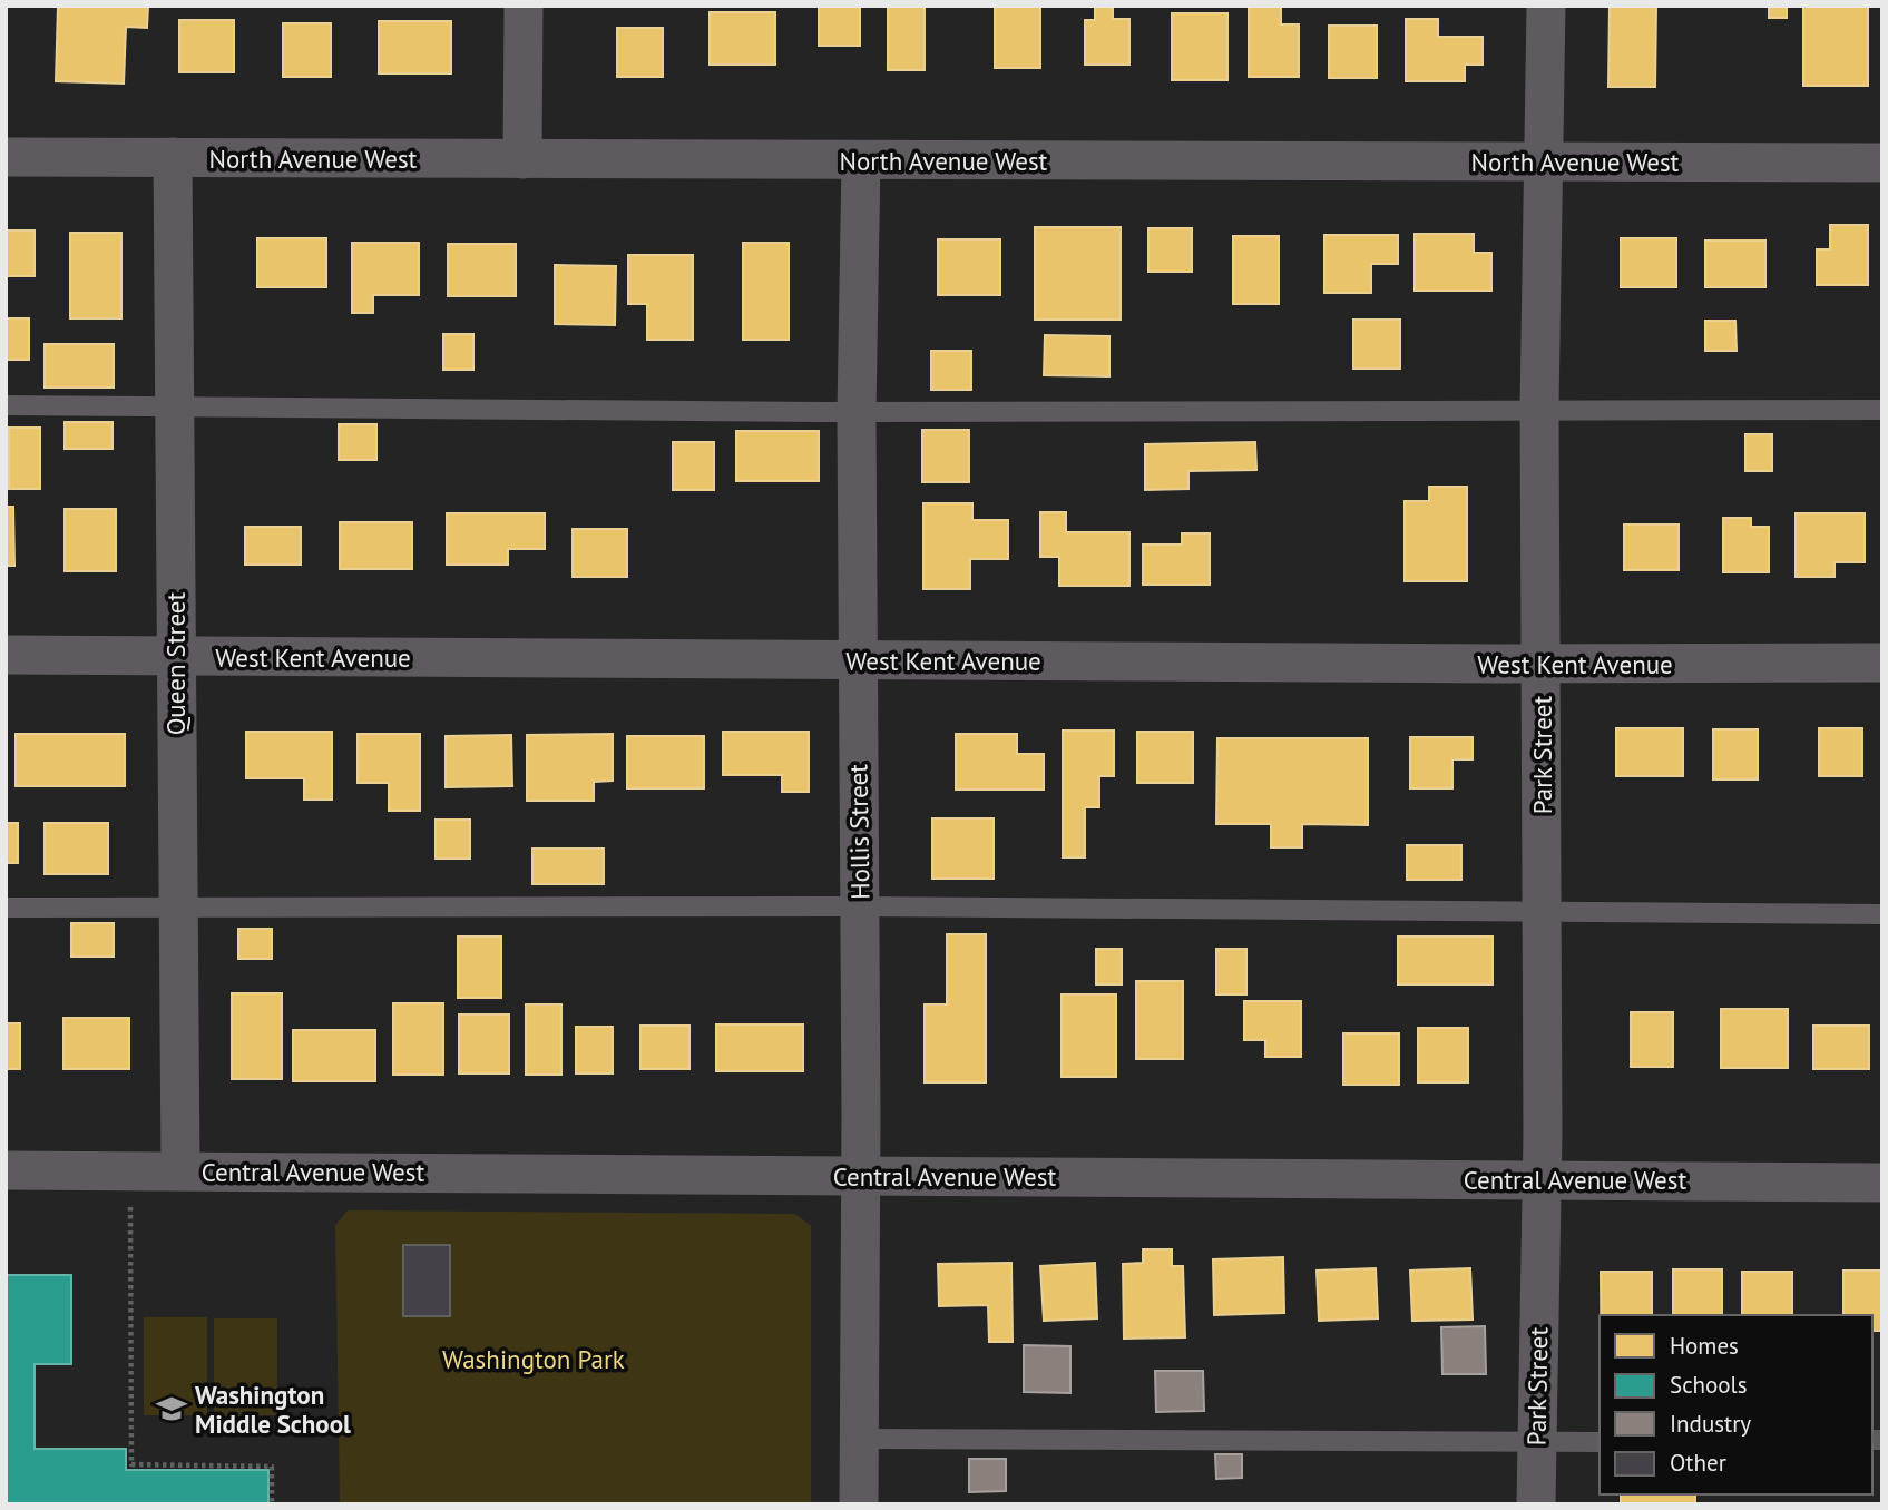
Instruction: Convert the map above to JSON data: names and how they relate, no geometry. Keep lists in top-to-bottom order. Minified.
{"streets":{"street":["North Avenue West","West Kent Avenue","Queen Street","Park Street","Hollis Street","Central Avenue West"]},"crossings":[["North Avenue West","Queen Street"],["North Avenue West","Park Street"],["North Avenue West","Hollis Street"],["West Kent Avenue","Queen Street"],["West Kent Avenue","Park Street"],["West Kent Avenue","Hollis Street"],["Queen Street","Central Avenue West"],["Park Street","Central Avenue West"],["Hollis Street","Central Avenue West"]],"parks":["Washington Park"],"places":{"school or university":["Washington Middle School"]},"legend":["Homes","Schools","Industry","Other"]}
